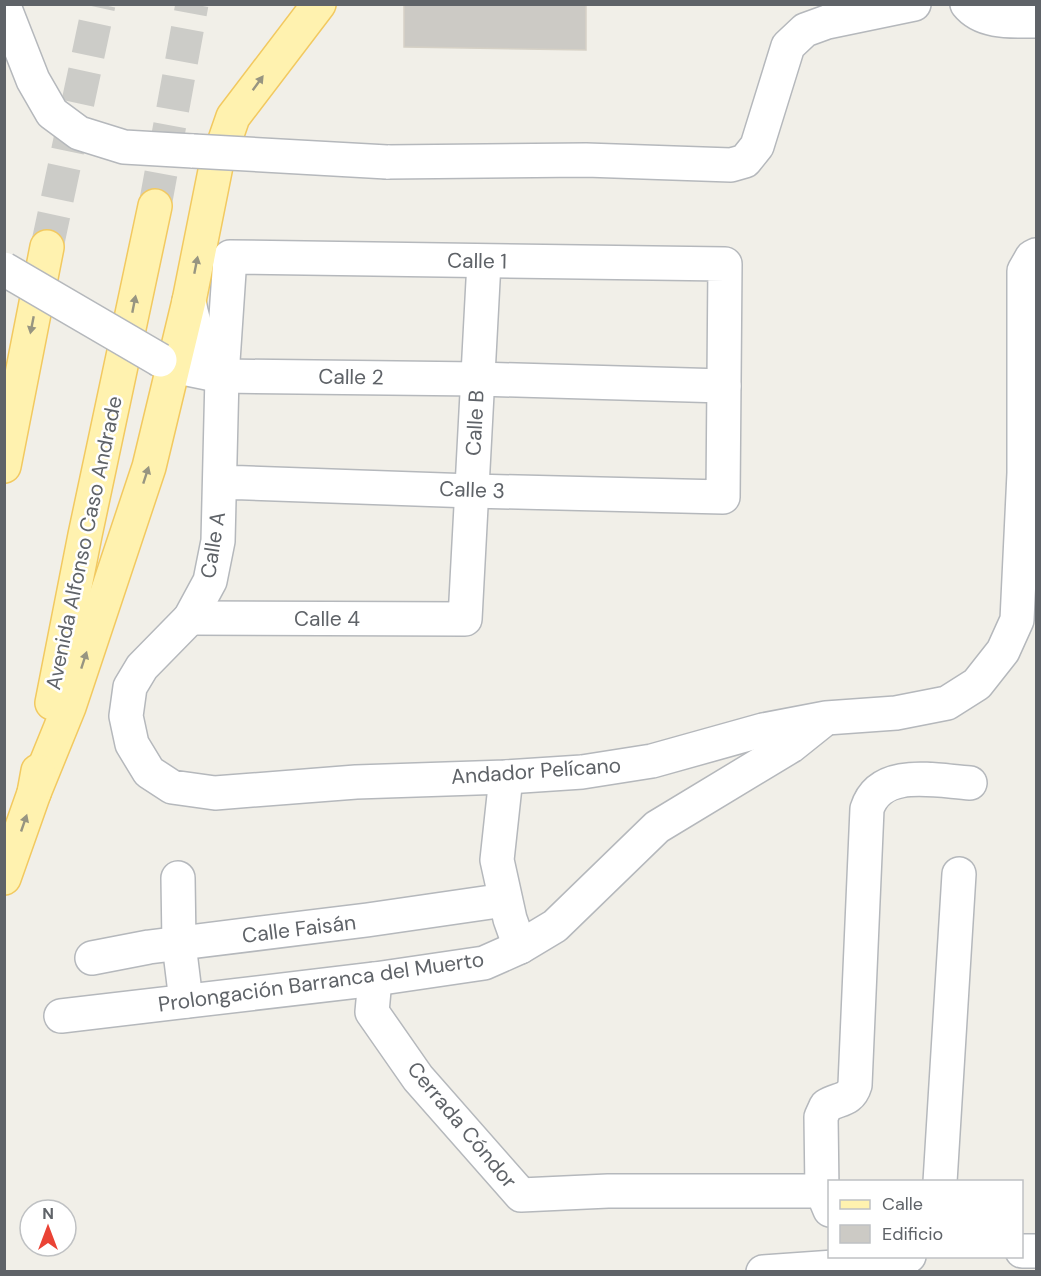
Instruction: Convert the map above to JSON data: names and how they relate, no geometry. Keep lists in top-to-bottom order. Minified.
{"streets":{"main road":["Avenida Alfonso Caso Andrade"],"street":["Calle 1","Calle 2","Calle B","Calle 3","Calle A","Calle 4","Andador Pelícano","Calle Faisán","Prolongación Barranca del Muerto","Cerrada Cóndor"]},"crossings":[["Calle 1","Calle 2"],["Calle 1","Calle B"],["Calle 1","Calle 3"],["Calle 1","Calle A"],["Calle 2","Calle B"],["Calle 2","Calle 3"],["Calle 2","Calle A"],["Calle B","Calle 3"],["Calle B","Calle 4"],["Calle 3","Calle A"],["Calle A","Calle 4"],["Calle A","Andador Pelícano"],["Andador Pelícano","Prolongación Barranca del Muerto"],["Prolongación Barranca del Muerto","Cerrada Cóndor"]],"legend":["Calle","Edificio"],"north":"top"}
